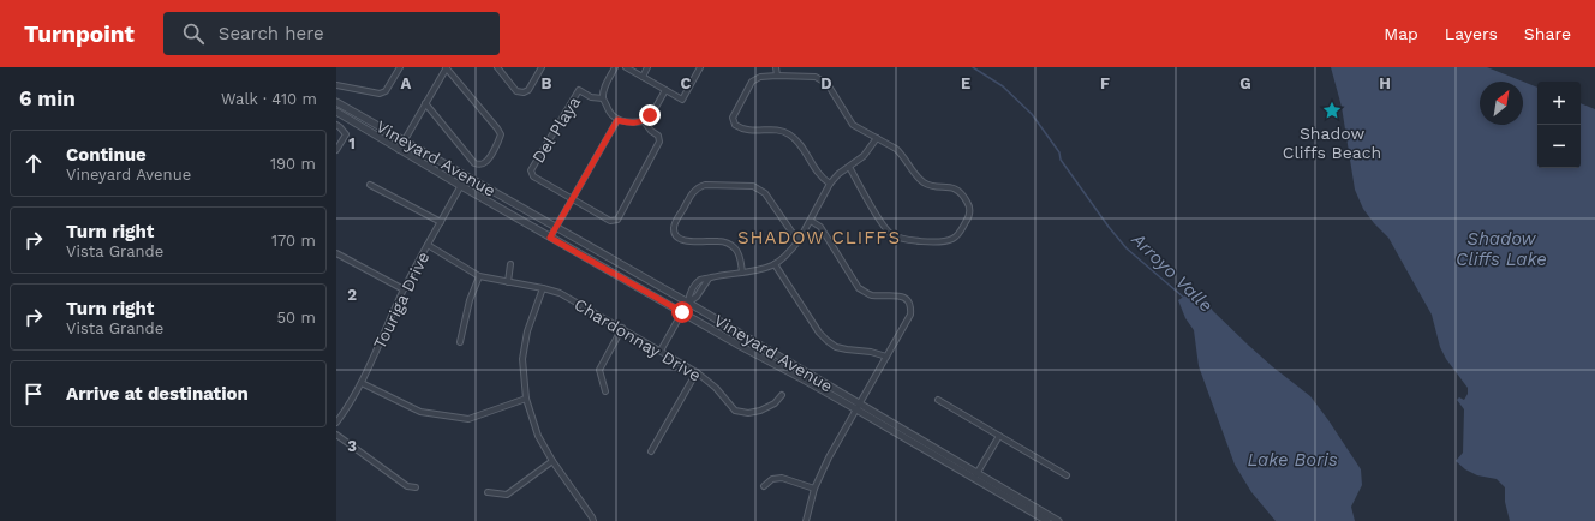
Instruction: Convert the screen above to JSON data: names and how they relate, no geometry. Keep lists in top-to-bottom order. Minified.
{"streets":{"street":["Del Playa","Vineyard Avenue","Touriga Drive","Chardonnay Drive"]},"crossings":[["Vineyard Avenue","Touriga Drive"],["Touriga Drive","Chardonnay Drive"]],"districts":["SHADOW CLIFFS"],"water":["Shadow Cliffs Lake","Arroyo Valle","Lake Boris"],"places":{"place":["Shadow Cliffs Beach"]},"north":"top right","page":{"header":"Turnpoint","search":"Search here","nav":["Map","Layers","Share"],"heading":["6 min","Walk · 410 m"],"map_buttons":["+","−"],"list":[["Continue","Vineyard Avenue","190 m"],["Turn right","Vista Grande","170 m"],["Turn right","Vista Grande","50 m"],"Arrive at destination"]},"grid":{"columns":["A","B","C","D","E","F","G","H"],"rows":["1","2","3"]}}
